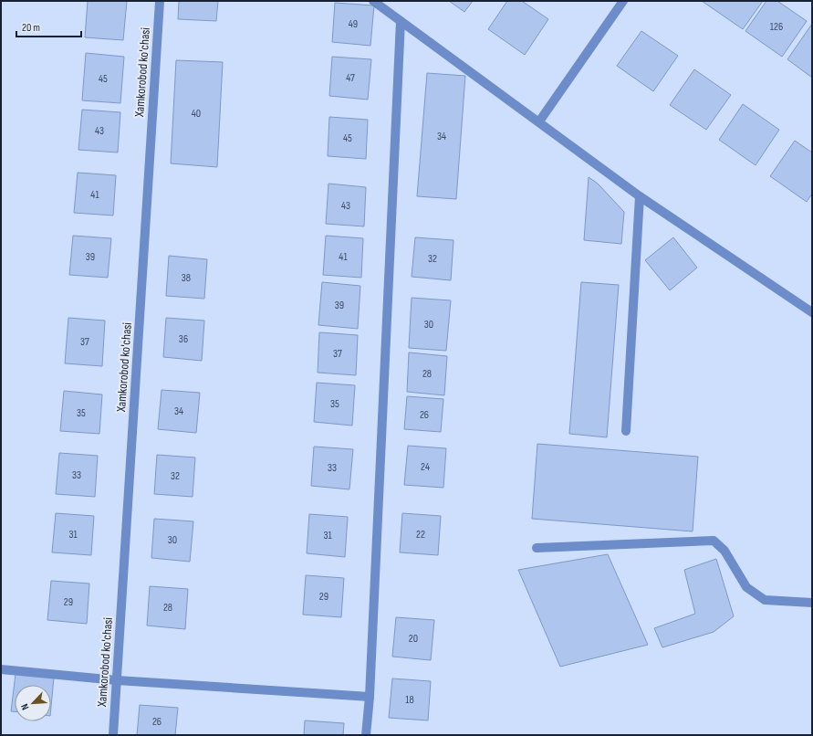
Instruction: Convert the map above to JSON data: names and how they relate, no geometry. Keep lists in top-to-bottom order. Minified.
{"streets":{"street":["Xamkorobod ko'chasi"]},"house_numbers":["49","126","47","45","40","43","34","45","41","43","39","41","32","38","39","30","36","37","37","28","35","34","35","26","24","33","33","32","31","22","31","30","29","29","28","20","18","26"],"scale_bar":"20 m","north":"bottom left"}
